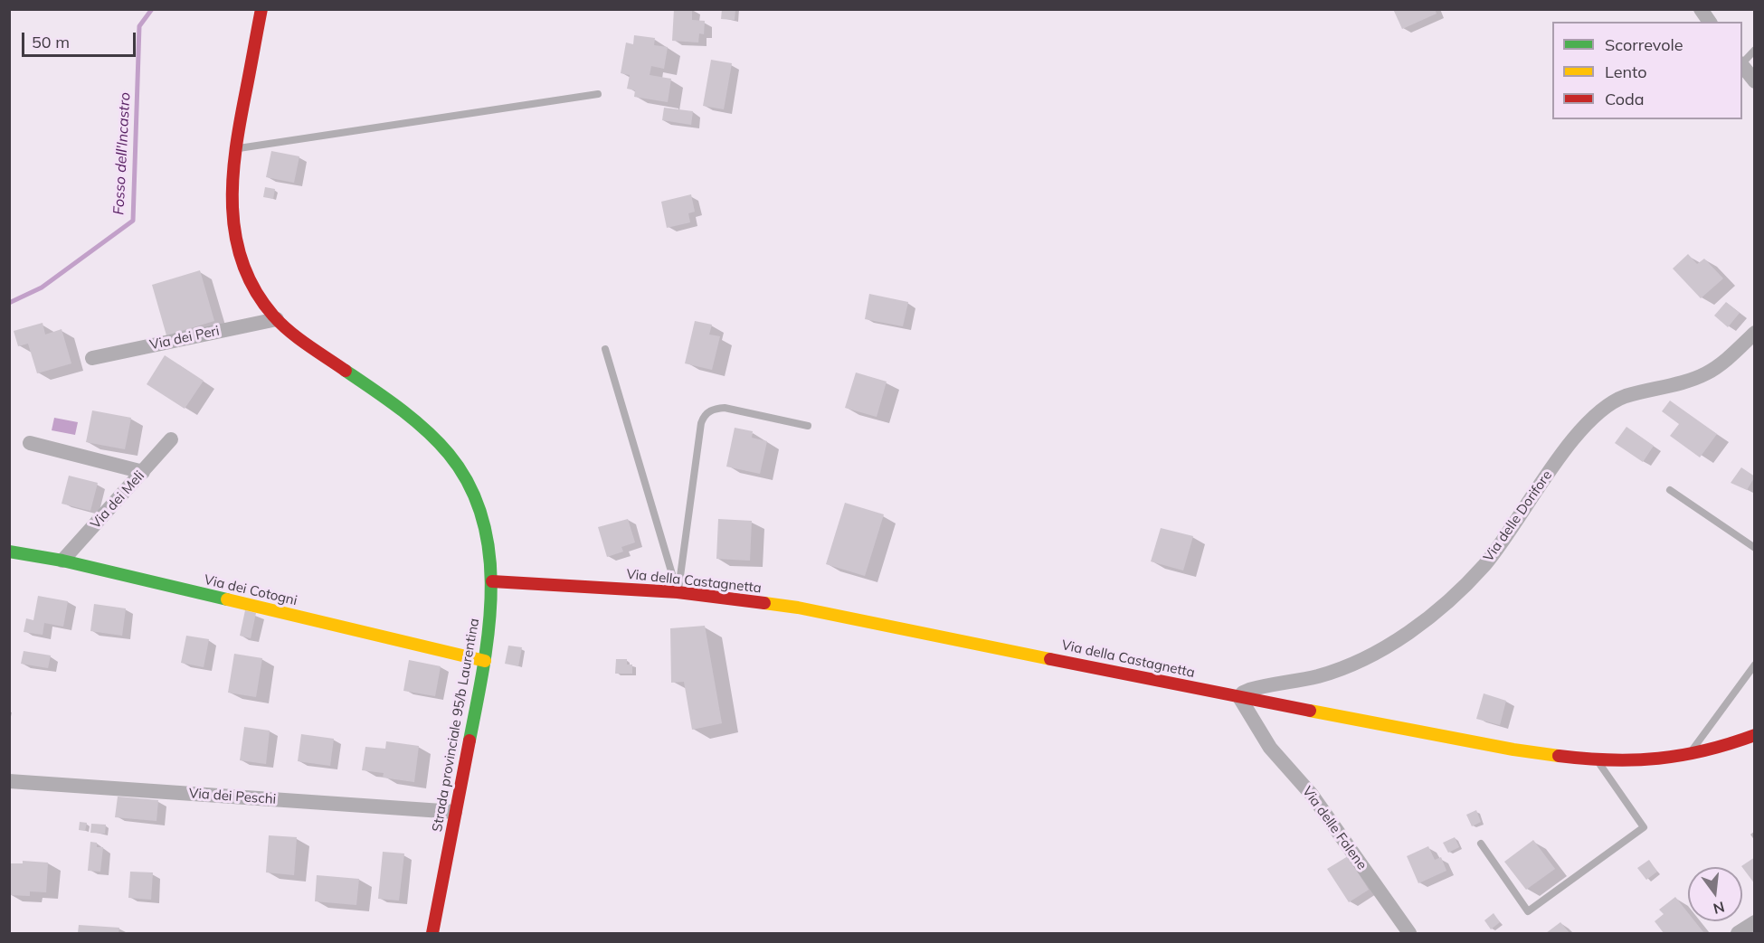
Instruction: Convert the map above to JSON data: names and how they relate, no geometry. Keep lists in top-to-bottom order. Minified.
{"streets":{"street":["Via dei Peri","Via dei Meli","Via delle Dorifore","Via della Castagnetta","Via dei Cotogni","Strada provinciale 95/b Laurentina","Via dei Peschi","Via delle Falene"]},"crossings":[["Via dei Peri","Strada provinciale 95/b Laurentina"],["Via dei Meli","Via dei Cotogni"],["Via delle Dorifore","Via della Castagnetta"],["Via delle Dorifore","Via delle Falene"],["Via della Castagnetta","Strada provinciale 95/b Laurentina"],["Via della Castagnetta","Via delle Falene"],["Via dei Cotogni","Strada provinciale 95/b Laurentina"],["Strada provinciale 95/b Laurentina","Via dei Peschi"]],"water":["Fosso dell'Incastro"],"legend":["Scorrevole","Lento","Coda"],"scale_bar":"50 m","north":"bottom"}
